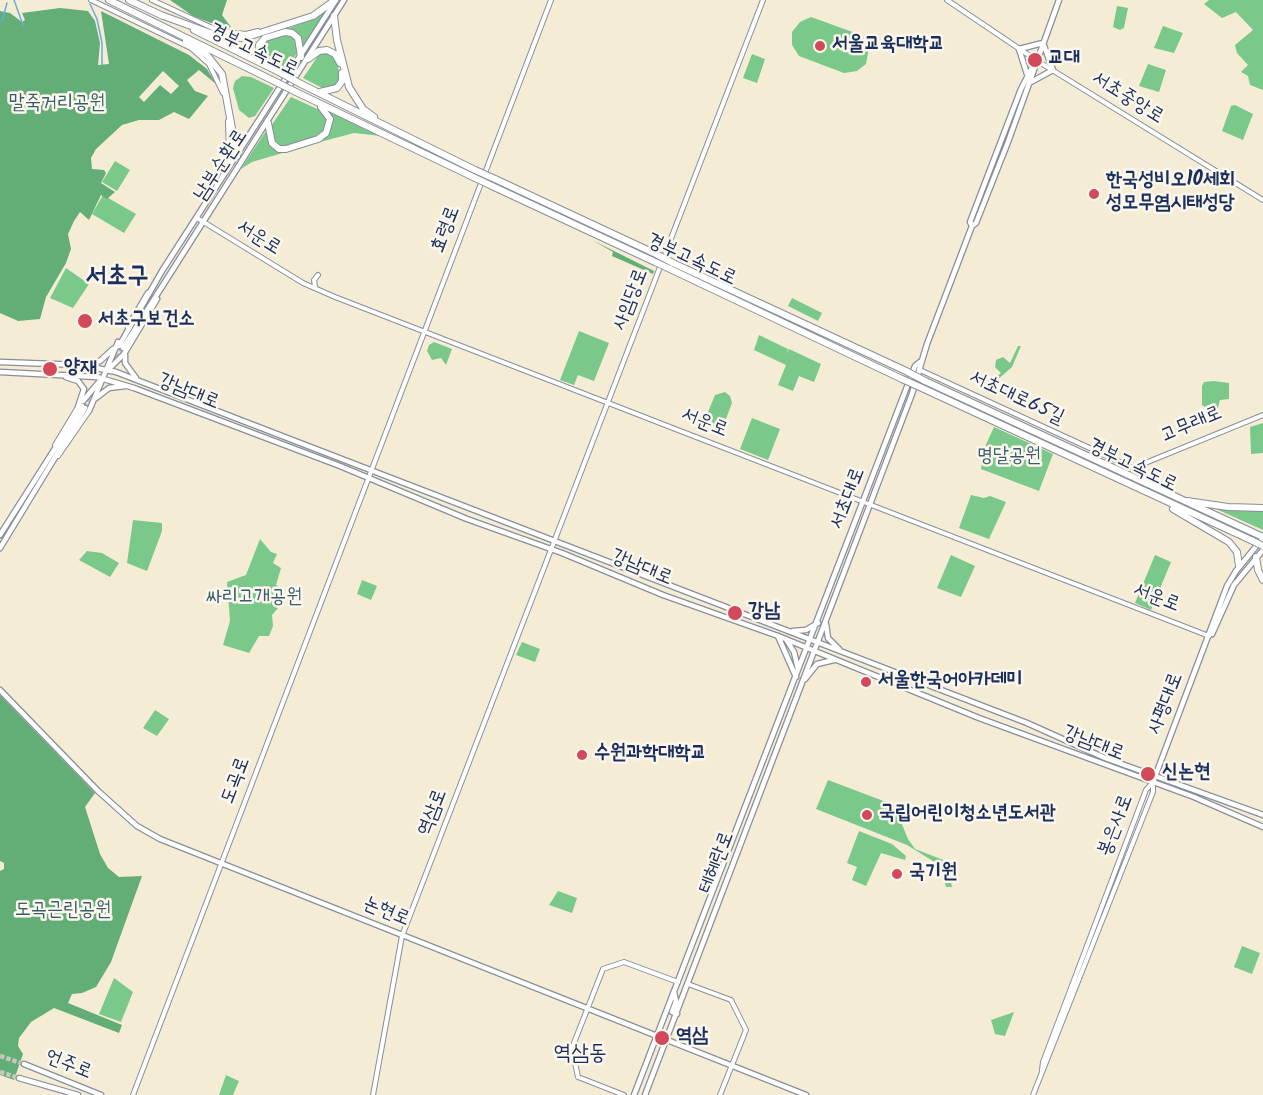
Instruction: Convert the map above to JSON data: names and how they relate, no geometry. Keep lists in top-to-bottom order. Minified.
{"streets":{"highway":["경부고속도로"],"main road":["서초중앙로","남부순환로","효령로","서운로","사임당로","강남대로","서초대로65길","고무래로","서초대로","사평대로","도곡로","역삼로","봉은사로","테헤란로","논현로","언주로"]},"crossings":[["경부고속도로","사평대로"],["서초중앙로","서초대로"],["남부순환로","서운로"],["효령로","서운로"],["효령로","강남대로"],["효령로","도곡로"],["서운로","사임당로"],["서운로","서초대로"],["서운로","사평대로"],["사임당로","강남대로"],["사임당로","역삼로"],["강남대로","서초대로"],["강남대로","사평대로"],["강남대로","도곡로"],["강남대로","역삼로"],["강남대로","봉은사로"],["강남대로","테헤란로"],["서초대로65길","고무래로"],["서초대로65길","서초대로"],["서초대로","테헤란로"],["사평대로","봉은사로"],["도곡로","논현로"],["역삼로","논현로"],["테헤란로","논현로"]],"districts":["서초구","역삼동"],"parks":["말죽거리공원","명달공원","싸리고개공원","도곡근린공원"],"places":["서울교육대학교","교대","한국성비오10세회 성모무염시태성당","서초구보건소","양재","강남","서울한국어아카데미","수원과학대학교","신논현","국립어린이청소년도서관","국기원","역삼"]}
